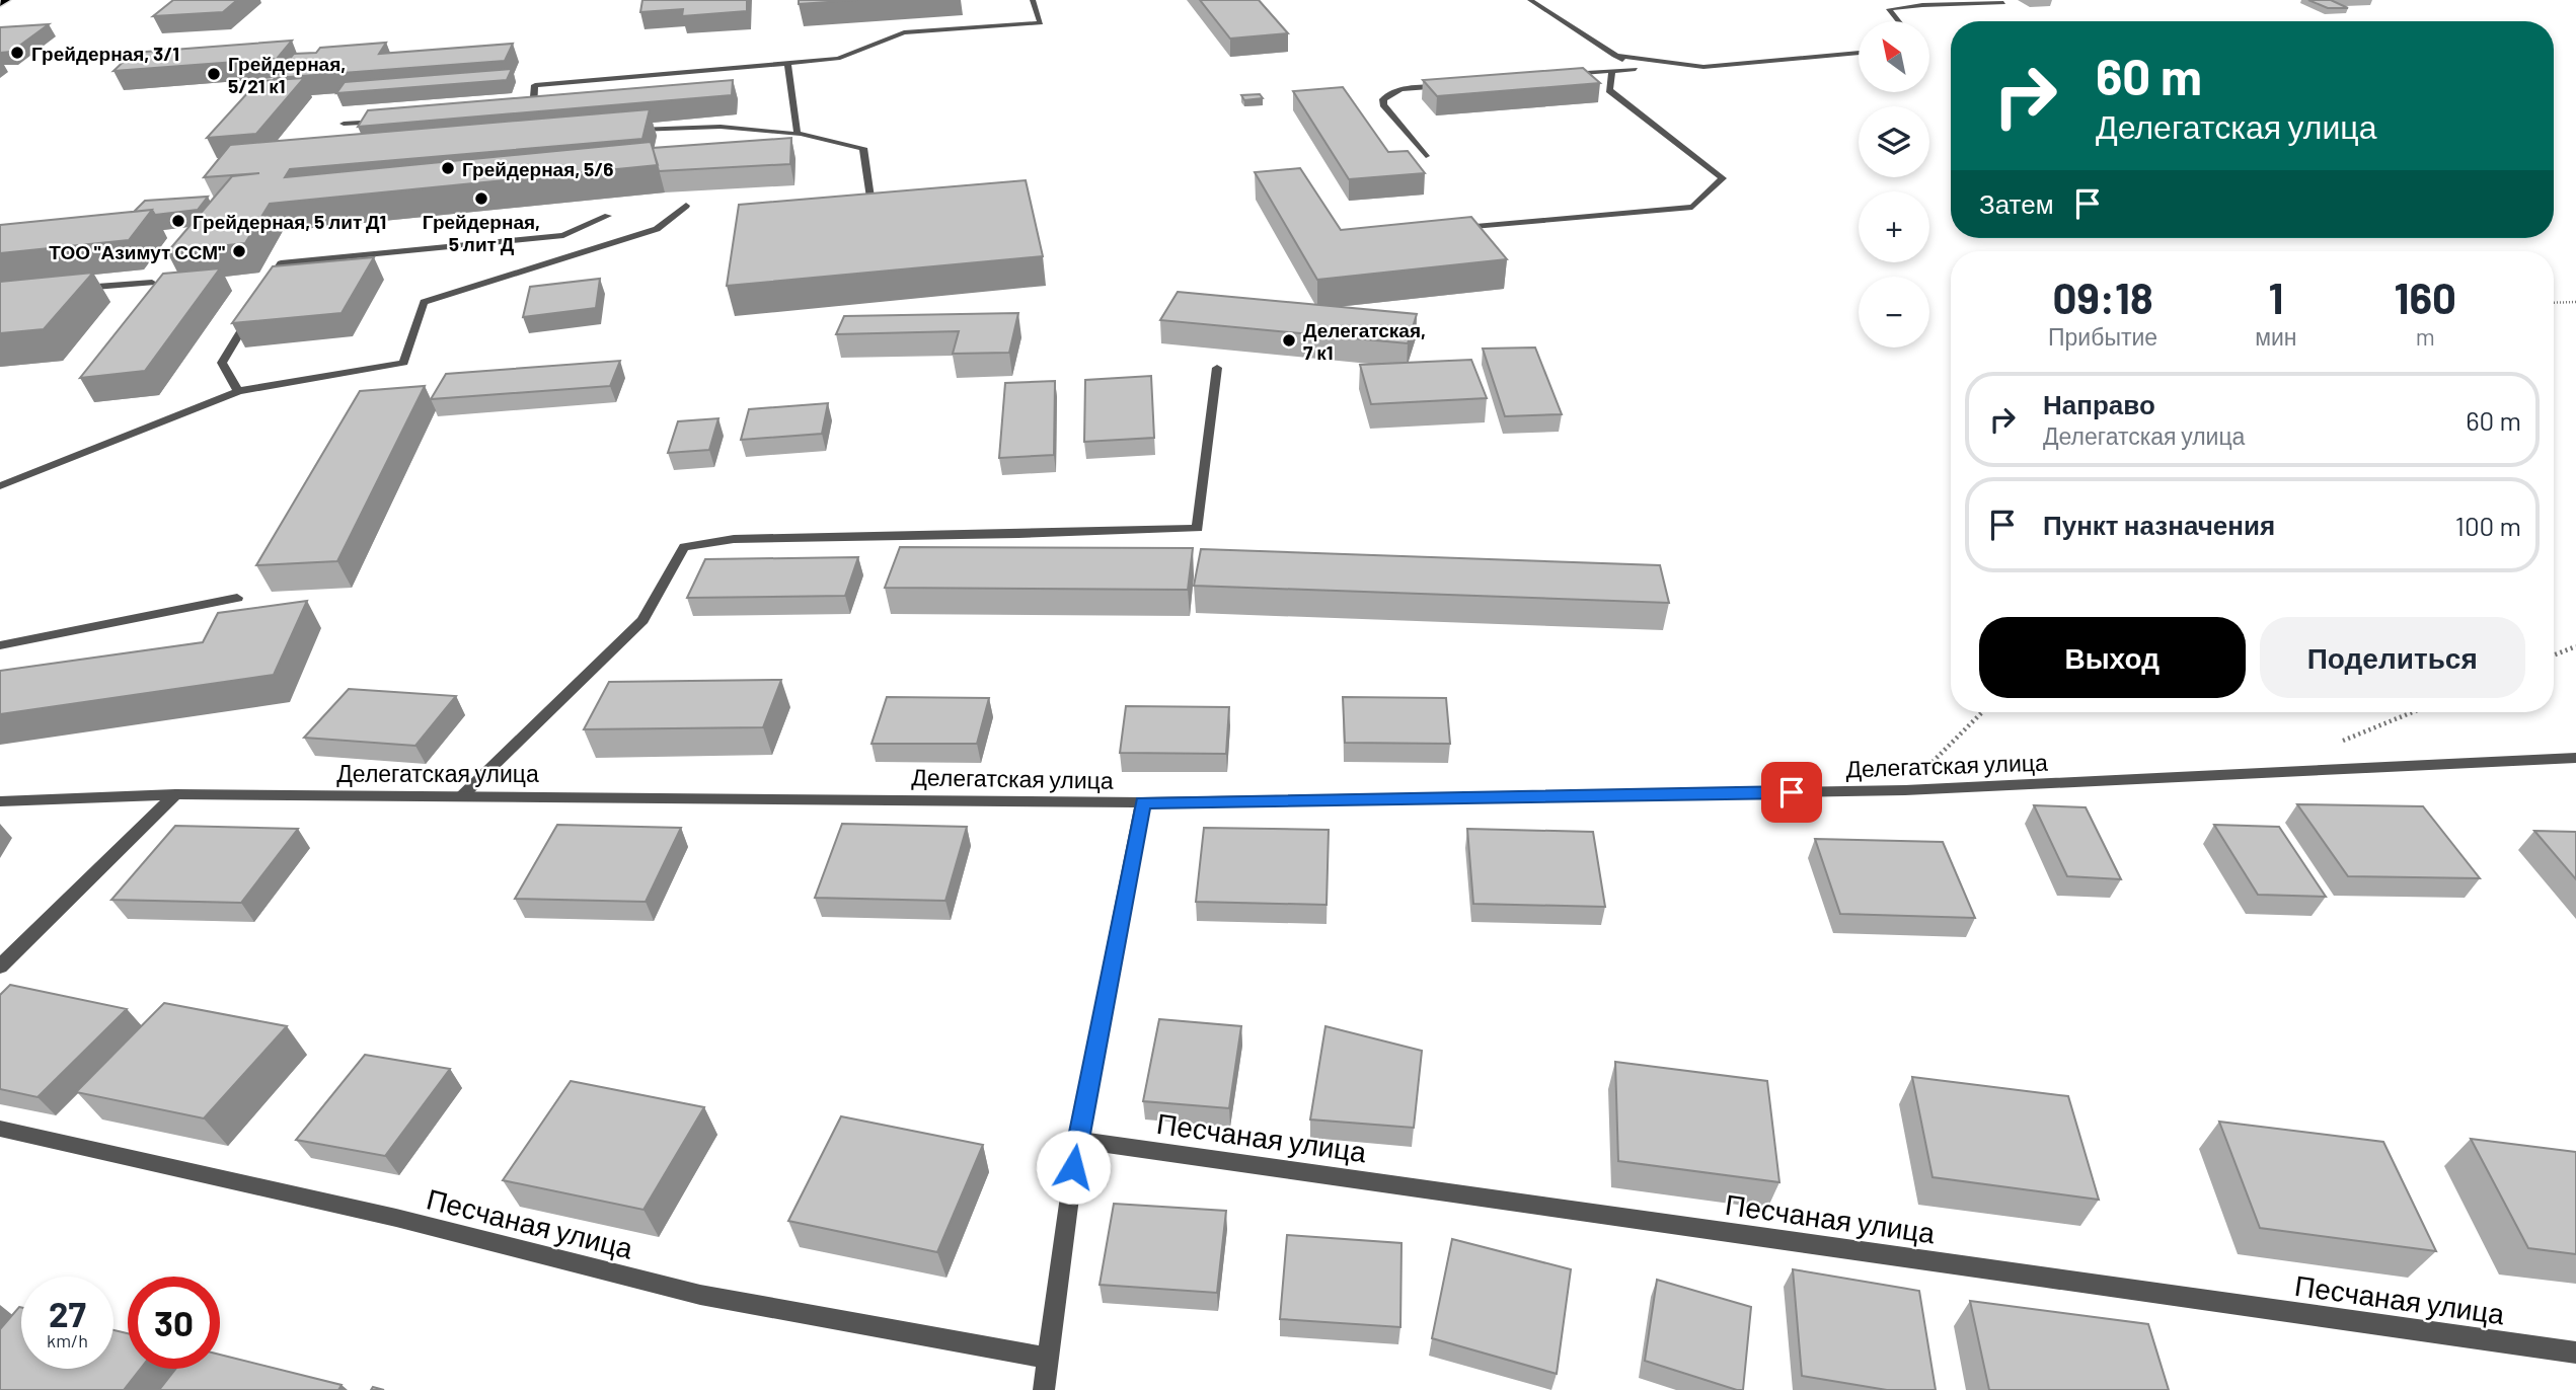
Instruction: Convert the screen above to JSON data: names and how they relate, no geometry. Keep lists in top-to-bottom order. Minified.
{"streets":{"street":["Делегатская улица","Песчаная улица"]},"places":["Грейдерная, 3/1","Грейдерная, 5/21 к1","Грейдерная, 5/6","Грейдерная, 5 лит Д","Грейдерная, 5 лит Д1","ТОО \"Азимут ССМ\"","Делегатская, 7 к1"],"north":"top left","page":{"map_buttons":["+","−"],"turn":["60 m","Делегатская улица"],"then":"Затем","eta":["09:18","Прибытие","1","мин","160","m"],"list":[{"name":"Направо","note":"Делегатская улица","value":"60 m"},{"name":"Пункт назначения","value":"100 m"}],"buttons":["Выход","Поделиться"],"speed":"27 km/h","limit":"30"}}
